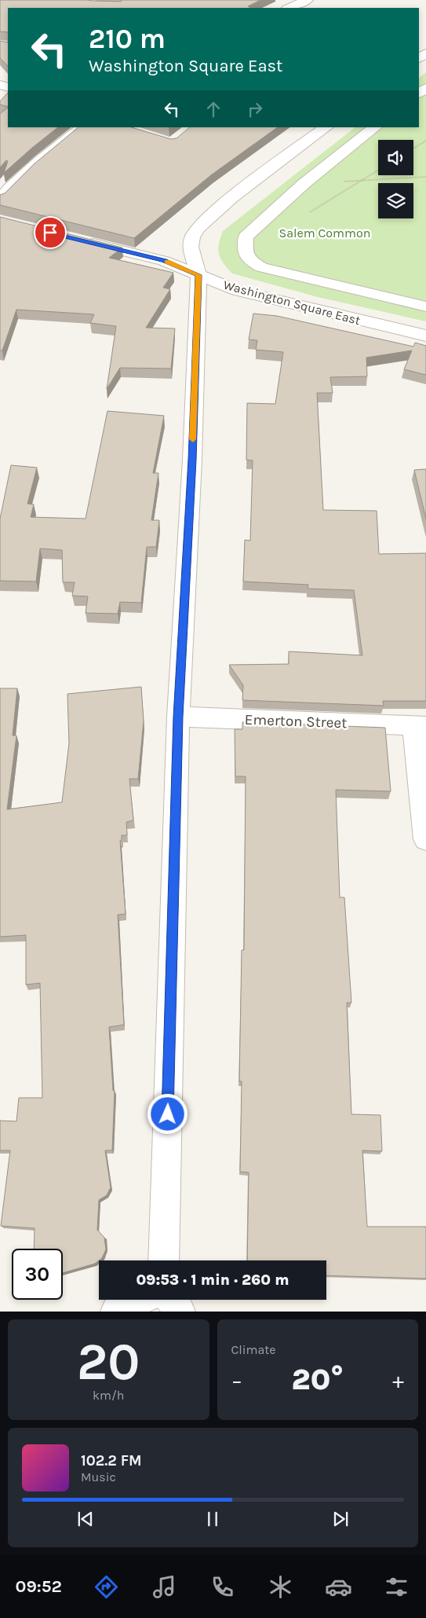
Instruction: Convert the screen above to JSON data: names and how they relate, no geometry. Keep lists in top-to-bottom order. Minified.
{"streets":{"street":["Washington Square East","Emerton Street"]},"parks":["Salem Common"],"page":{"turn":["210 m","Washington Square East"],"limit":"30","trip":"09:53 · 1 min · 260 m","tile":[["20","km/h"],"Climate"],"heat":["−","20°","+"],"song":["102.2 FM","Music"],"tabs":"09:52"}}
